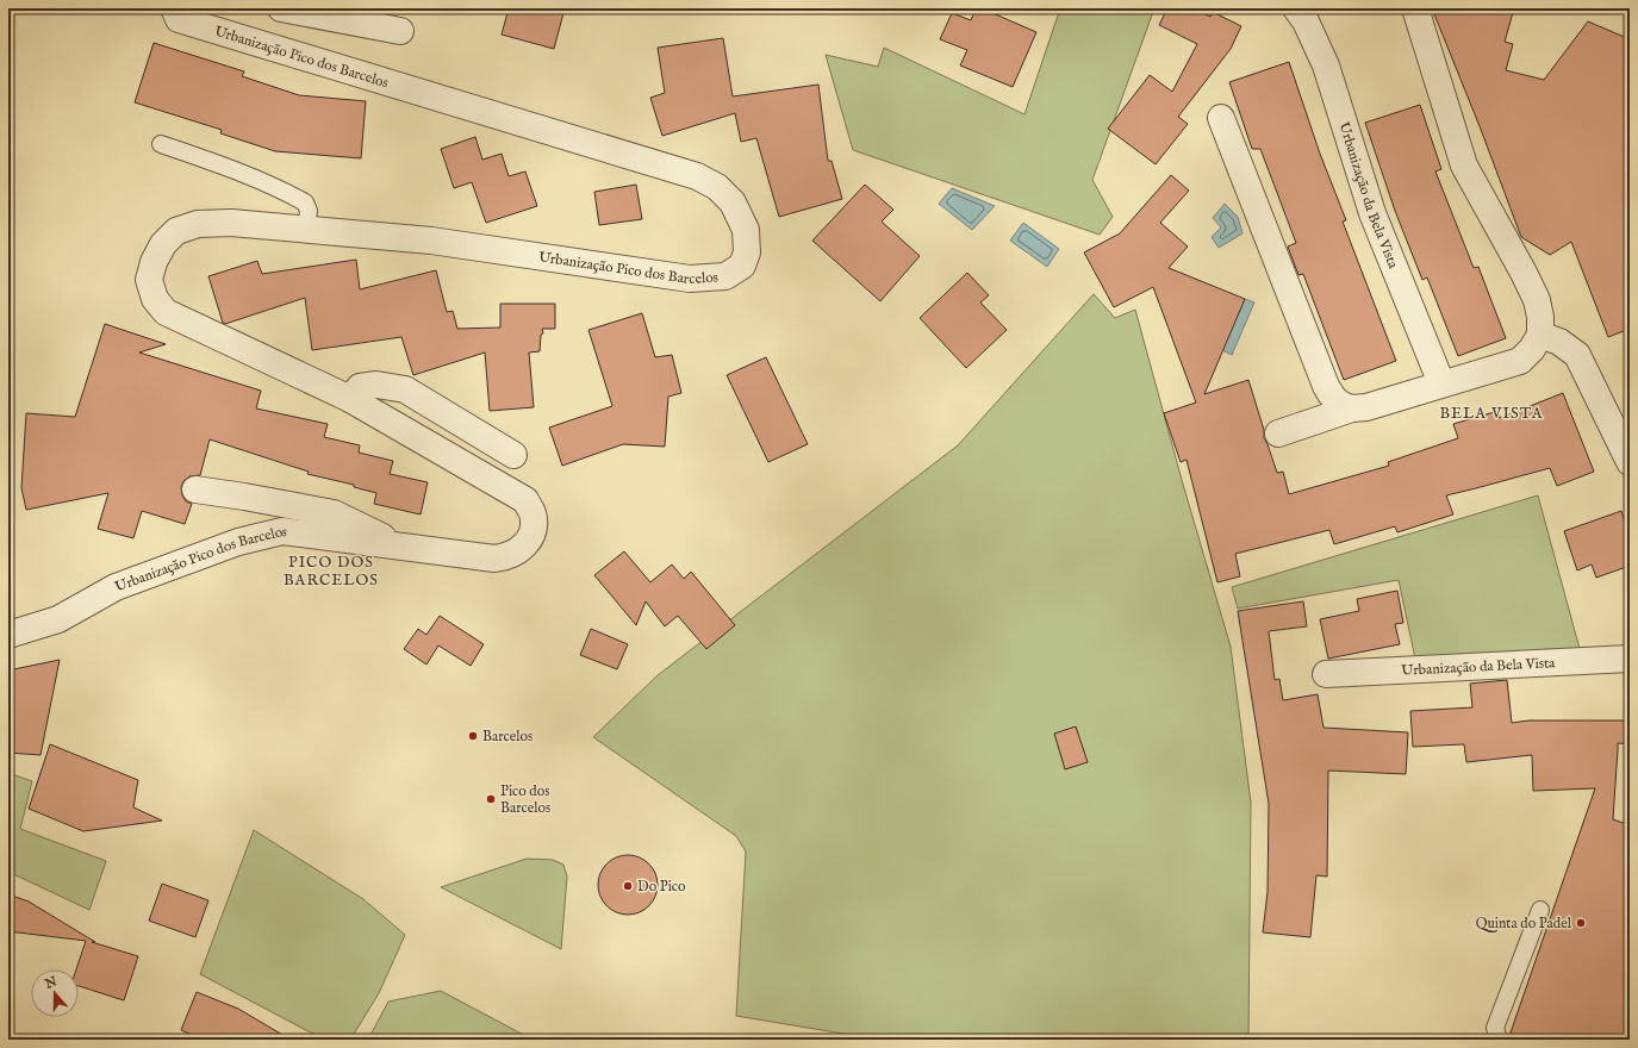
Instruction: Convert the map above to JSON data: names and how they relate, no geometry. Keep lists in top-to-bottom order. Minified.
{"streets":{"street":["Urbanização Pico dos Barcelos","Urbanização da Bela Vista"]},"districts":["BELA VISTA","PICO DOS BARCELOS"],"places":["Barcelos","Pico dos Barcelos","Do Pico","Quinta do Padel"],"north":"top"}
